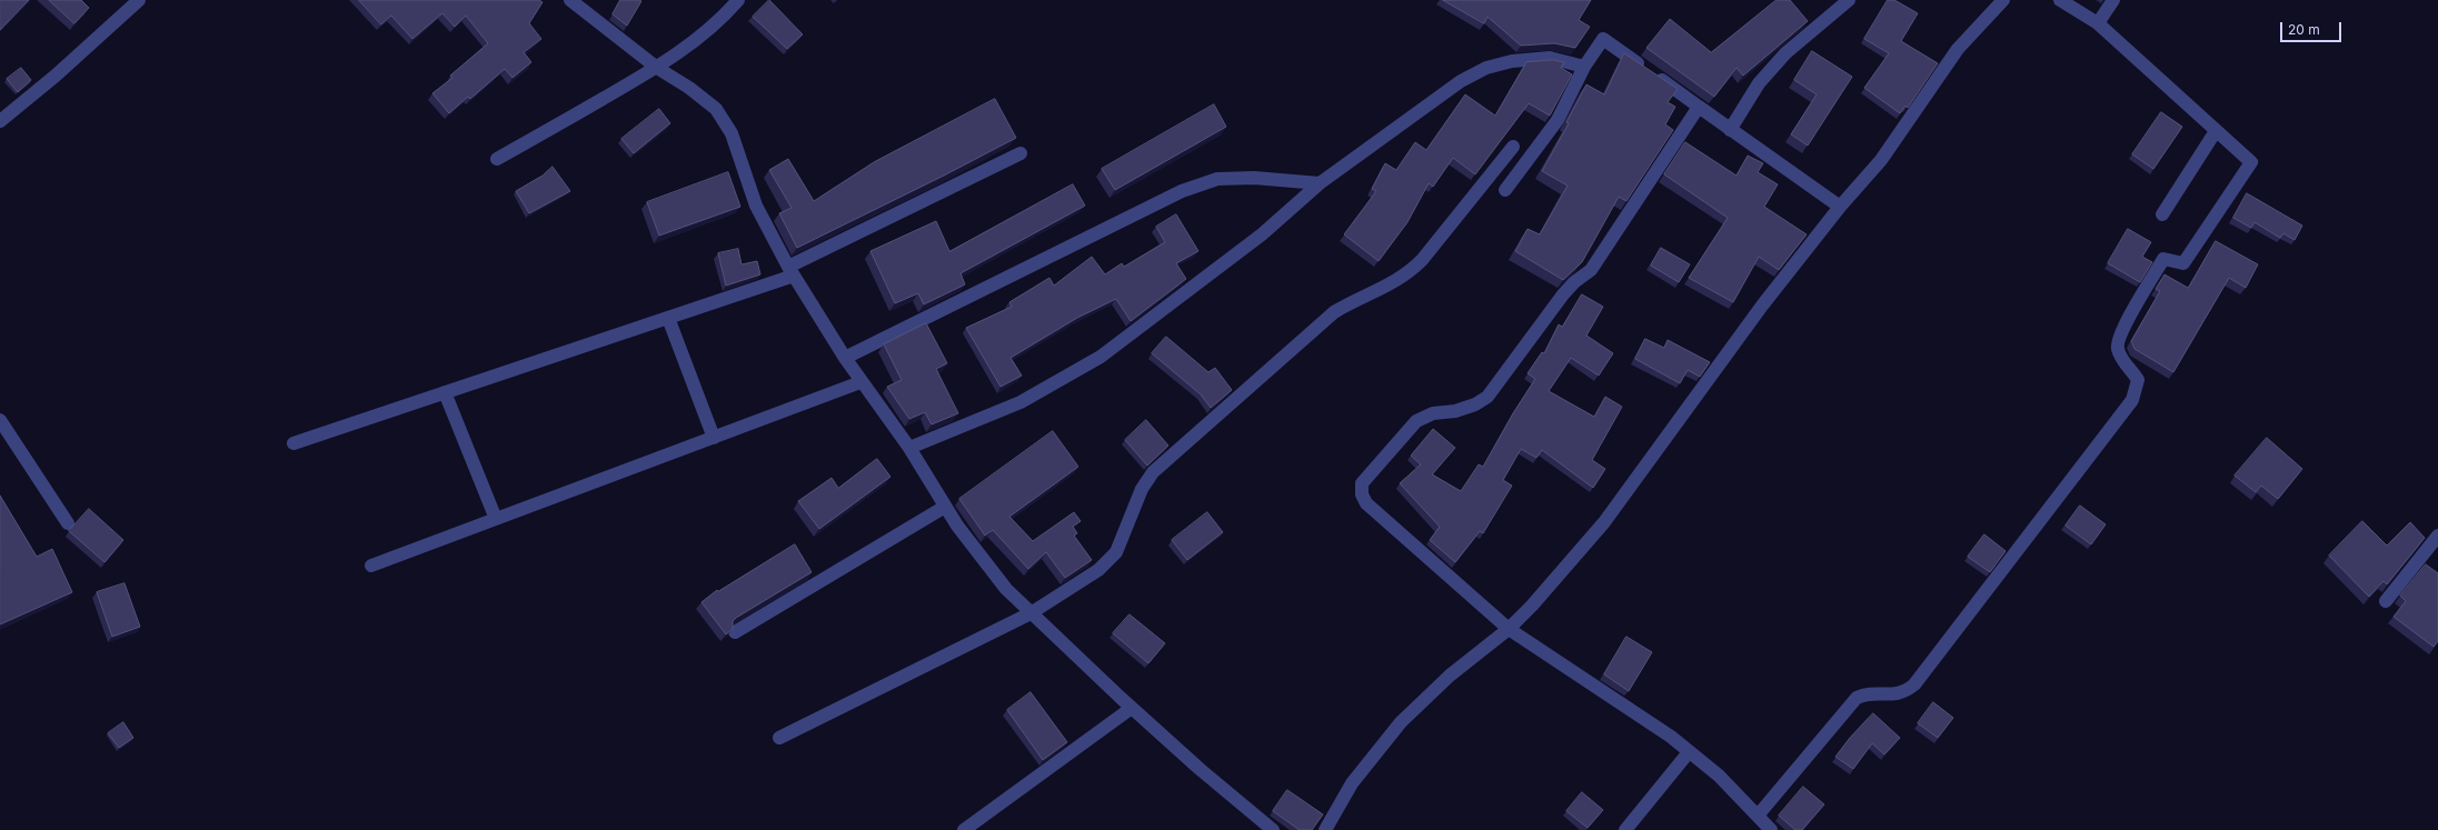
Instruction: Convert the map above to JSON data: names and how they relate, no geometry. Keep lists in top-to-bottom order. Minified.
{"scale_bar":"20 m"}
